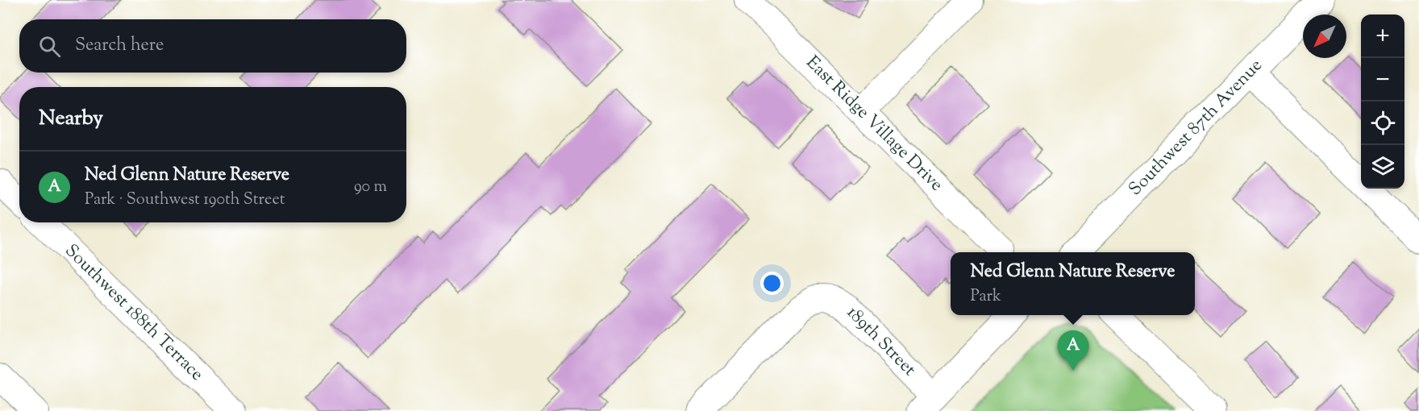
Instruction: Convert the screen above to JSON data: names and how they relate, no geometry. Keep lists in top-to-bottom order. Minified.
{"streets":{"street":["East Ridge Village Drive","Southwest 87th Avenue","Southwest 188th Terrace","189th Street"]},"north":"bottom left","page":{"map_buttons":["+","−"],"search":"Search here","heading":"Nearby","list":[{"mark":"A","name":"Ned Glenn Nature Reserve","note":"Park · Southwest 190th Street","value":"90 m"}],"popup":["Ned Glenn Nature Reserve","Park"],"pins":"A"}}
